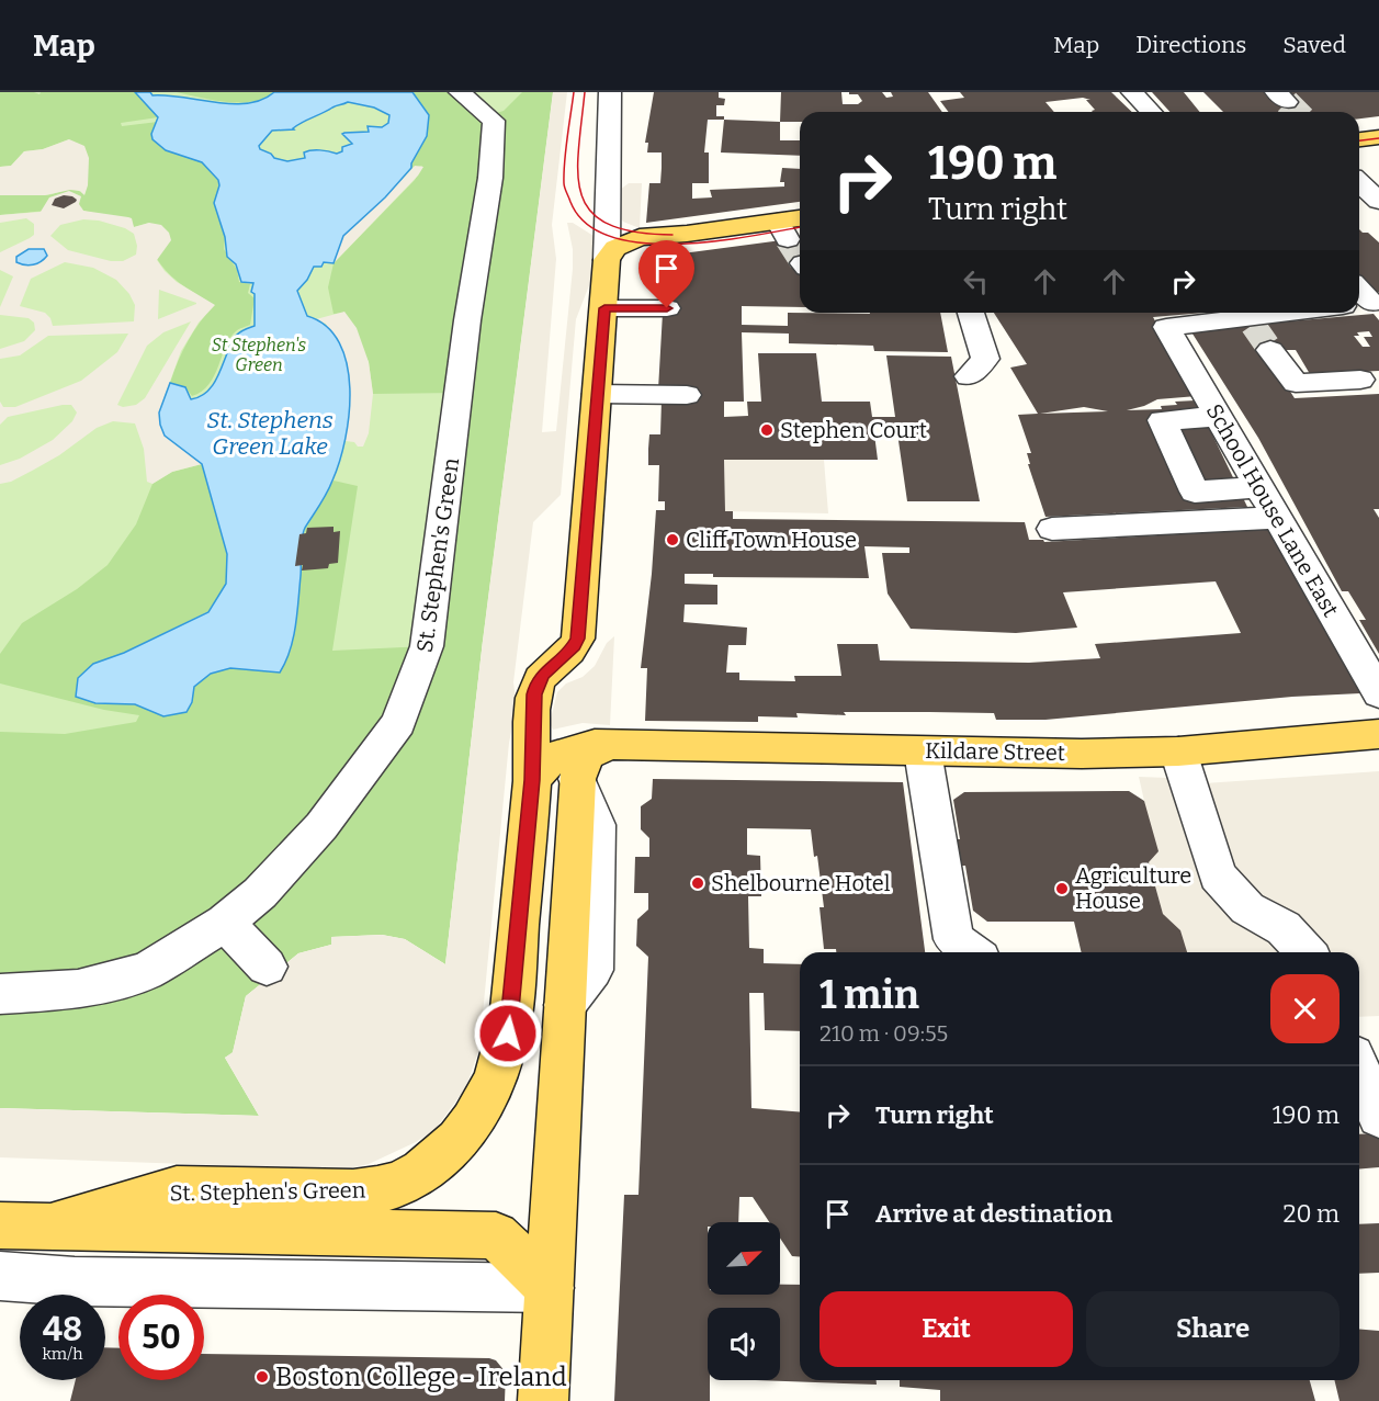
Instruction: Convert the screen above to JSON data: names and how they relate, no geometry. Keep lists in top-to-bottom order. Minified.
{"streets":{"main road":["St. Stephen's Green","Kildare Street"],"street":["School House Lane East"]},"crossings":[["St. Stephen's Green","Kildare Street"]],"water":["St. Stephens Green Lake"],"parks":["St Stephen's Green"],"places":["Stephen Court","Cliff Town House","Shelbourne Hotel","Agriculture House","Boston College - Ireland"],"north":"top right","page":{"header":"Map","nav":["Map","Directions","Saved"],"turn":["190 m","Turn right"],"heading":["1 min","210 m · 09:55"],"list":[{"name":"Turn right","value":"190 m"},{"name":"Arrive at destination","value":"20 m"}],"buttons":["Exit","Share"],"speed":"48 km/h","limit":"50"}}
